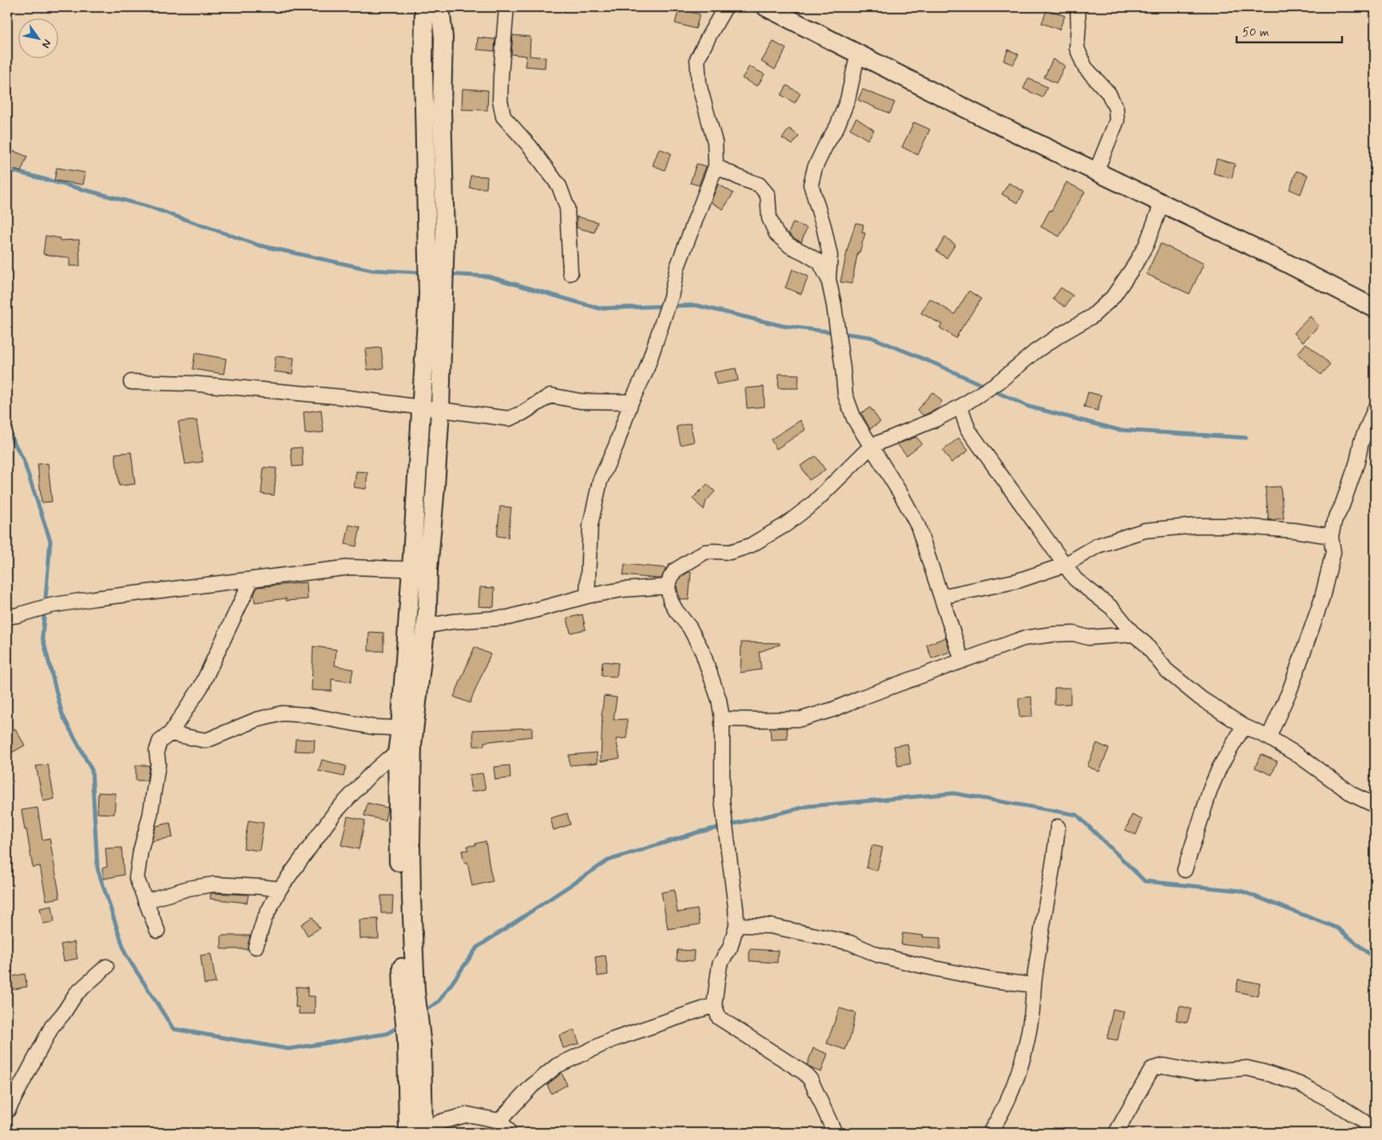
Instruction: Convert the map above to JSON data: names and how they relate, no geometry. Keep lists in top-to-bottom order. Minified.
{"scale_bar":"50 m","north":"bottom right"}
